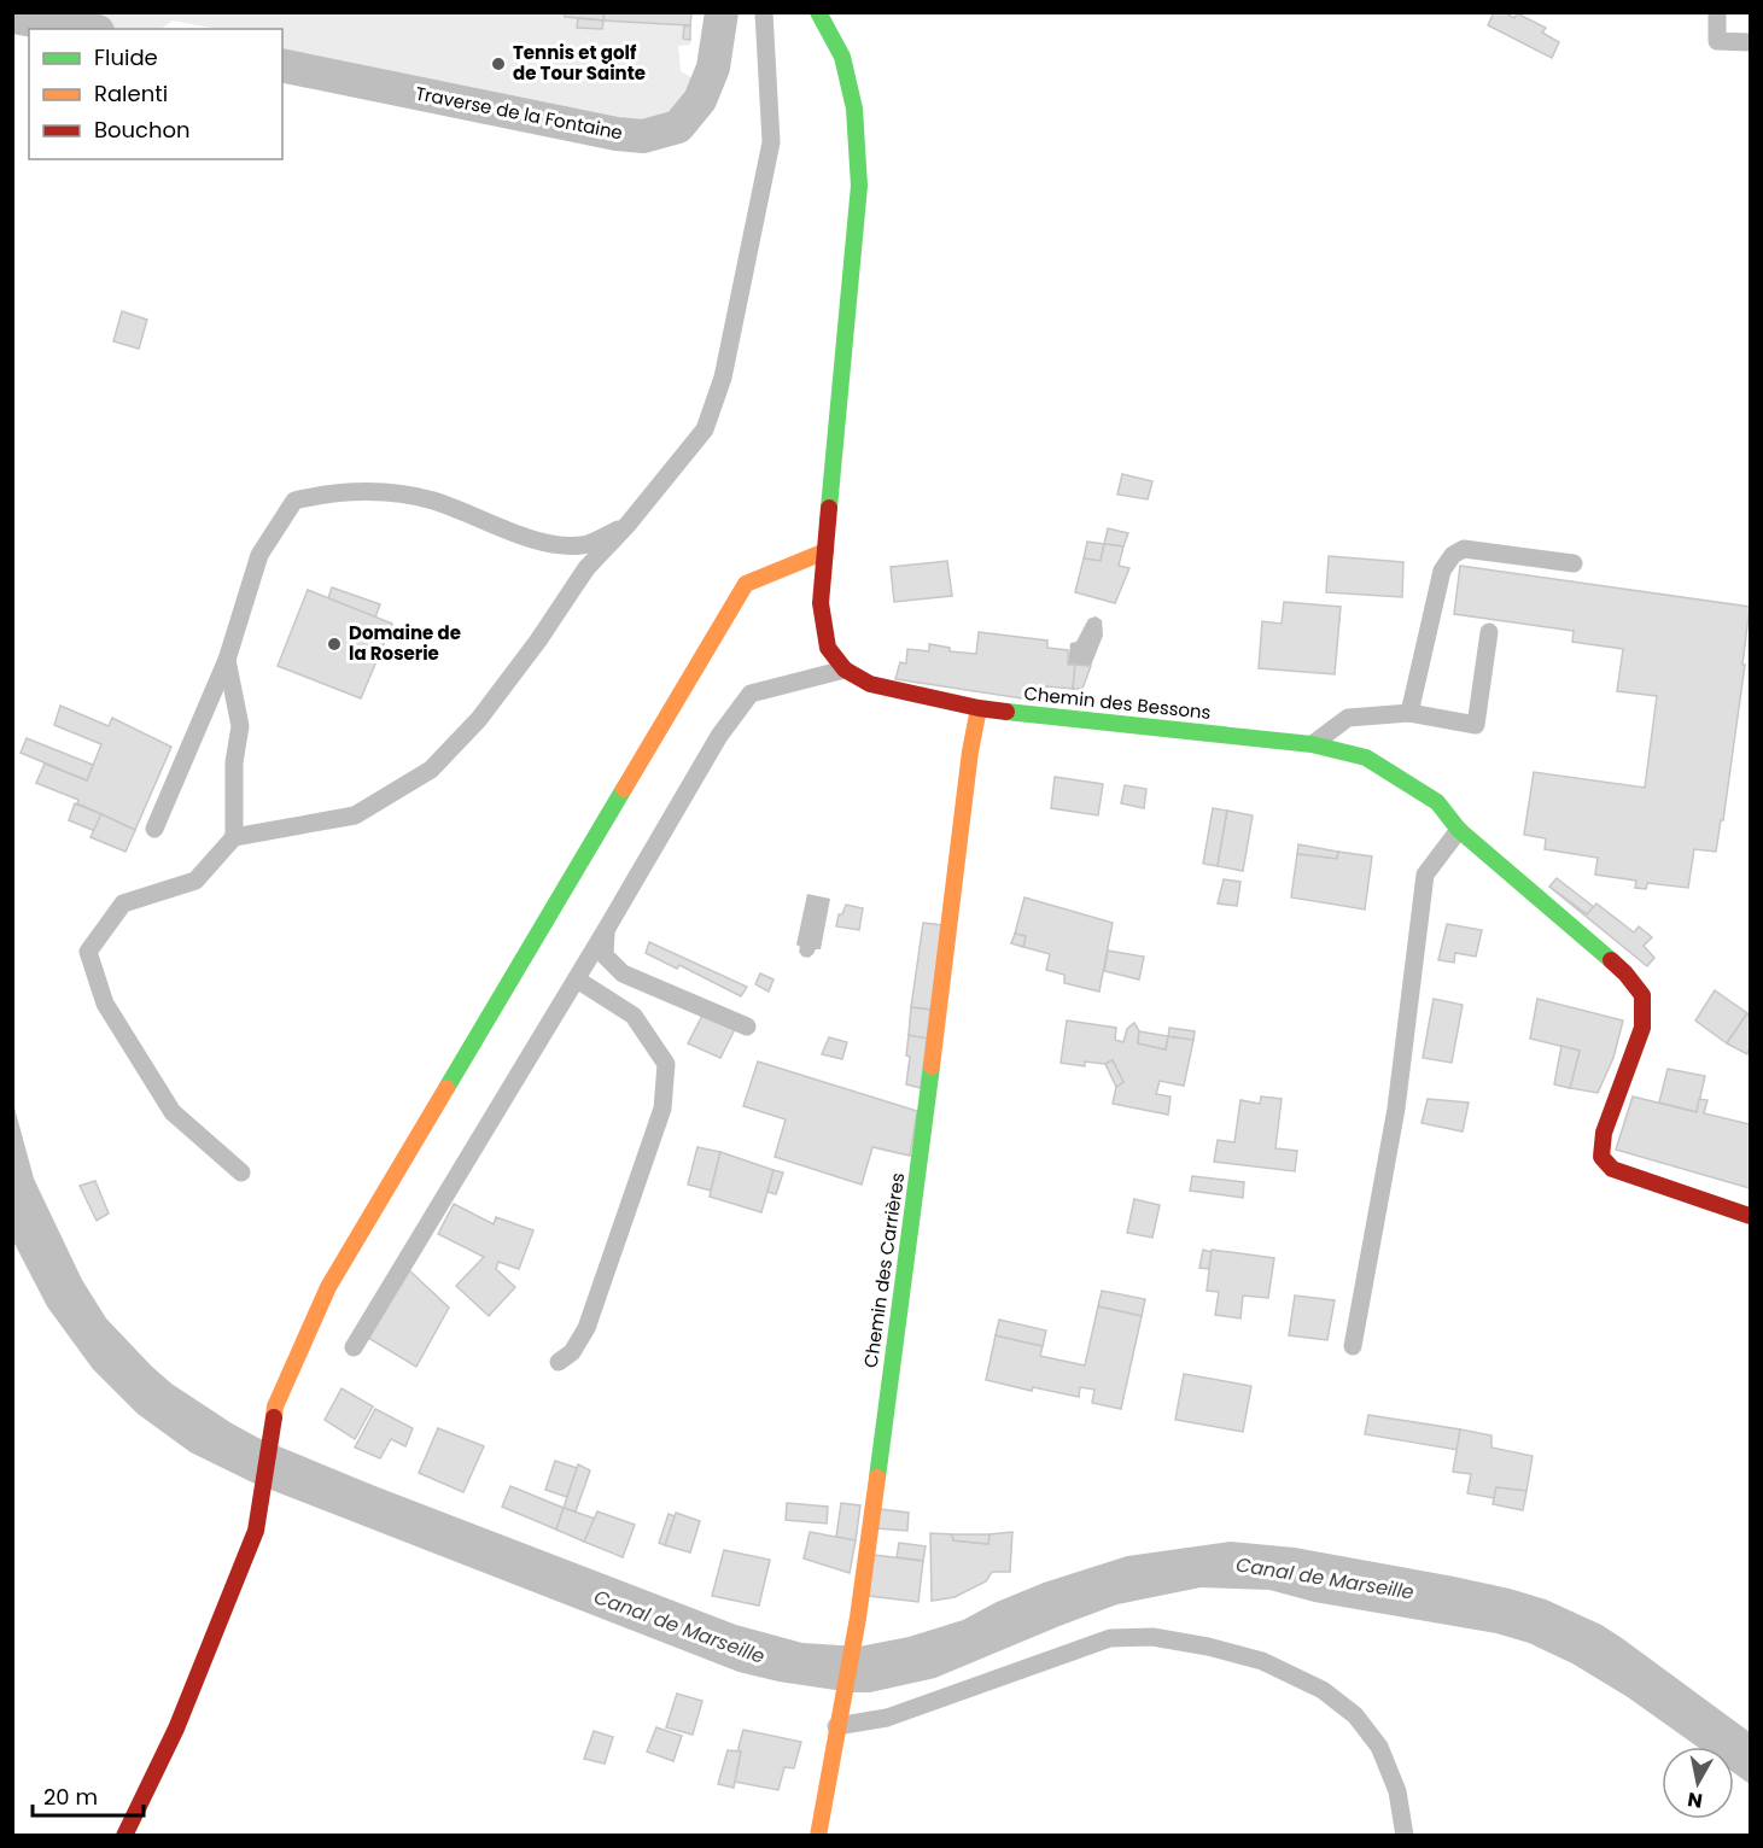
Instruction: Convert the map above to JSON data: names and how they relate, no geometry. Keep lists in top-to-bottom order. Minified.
{"streets":{"street":["Traverse de la Fontaine","Chemin des Bessons","Chemin des Carrières"]},"crossings":[["Chemin des Bessons","Chemin des Carrières"]],"water":["Canal de Marseille"],"places":["Tennis et golf de Tour Sainte","Domaine de la Roserie"],"legend":["Fluide","Ralenti","Bouchon"],"scale_bar":"20 m","north":"bottom"}
